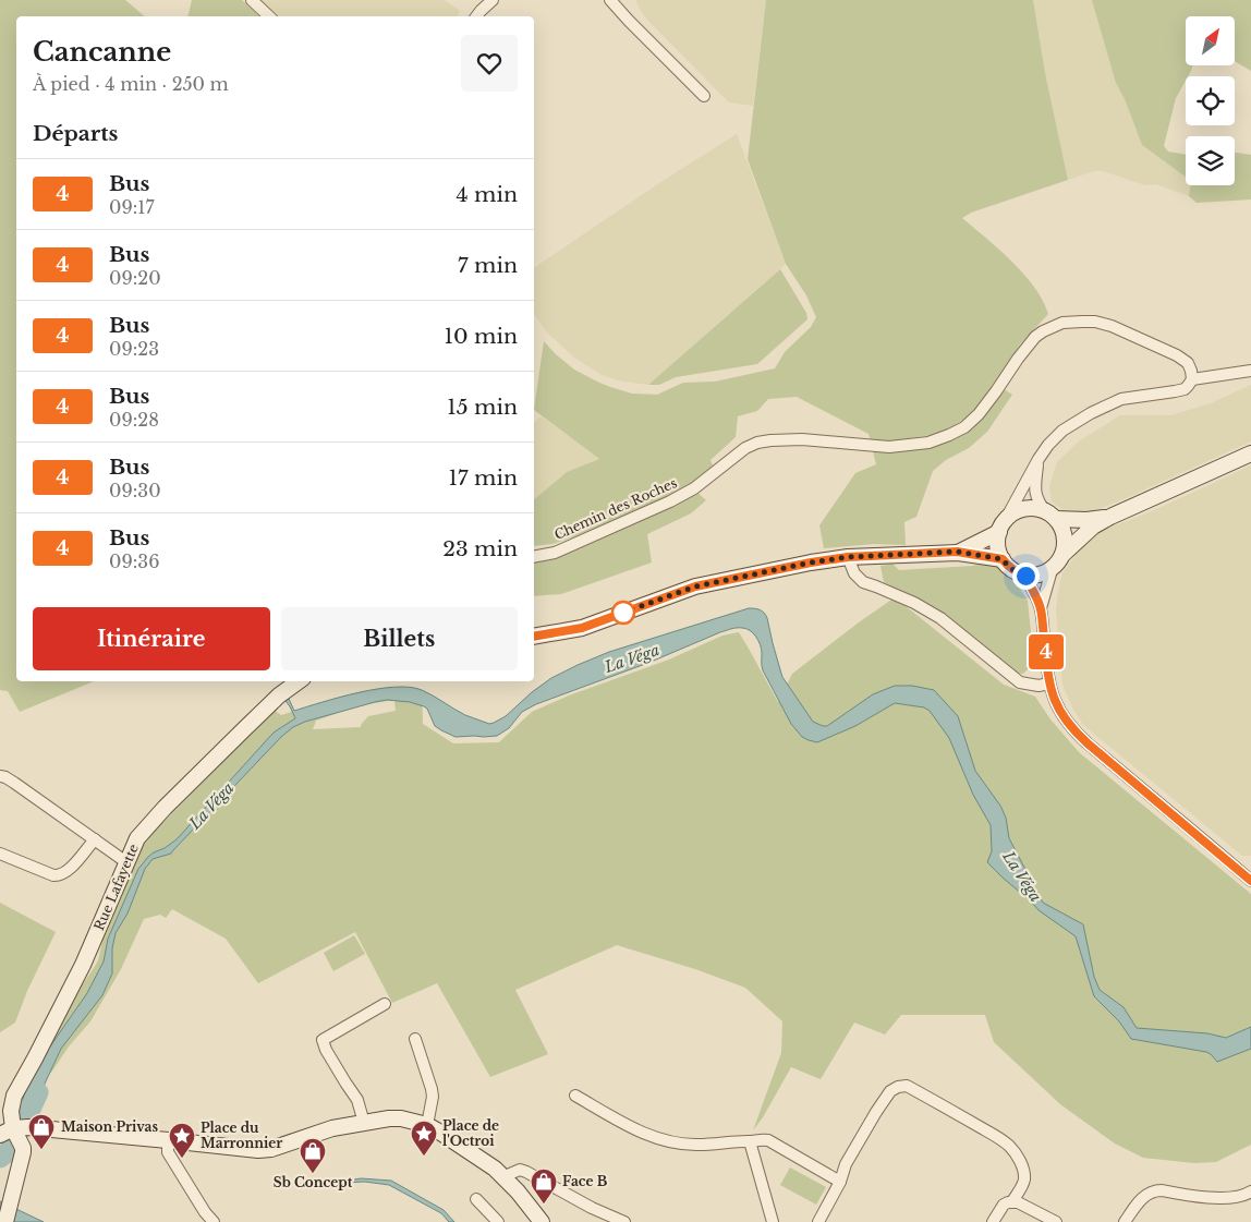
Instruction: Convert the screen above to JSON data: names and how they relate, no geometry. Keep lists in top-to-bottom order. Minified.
{"streets":{"main road":["Rue Lafayette"],"street":["Chemin des Roches"]},"water":["La Véga"],"places":{"shop":["Maison Privas","Sb Concept","Face B"],"place":["Place de l'Octroi","Place du Marronnier"]},"lines":["bus line 4"],"north":"top right","page":{"on_map":"4","heading":[["Cancanne","À pied · 4 min · 250 m"],"Départs"],"list":[{"mark":"4","name":"Bus","note":"09:17","value":"4 min"},{"mark":"4","name":"Bus","note":"09:20","value":"7 min"},{"mark":"4","name":"Bus","note":"09:23","value":"10 min"},{"mark":"4","name":"Bus","note":"09:28","value":"15 min"},{"mark":"4","name":"Bus","note":"09:30","value":"17 min"},{"mark":"4","name":"Bus","note":"09:36","value":"23 min"}],"buttons":["Itinéraire","Billets"]}}
